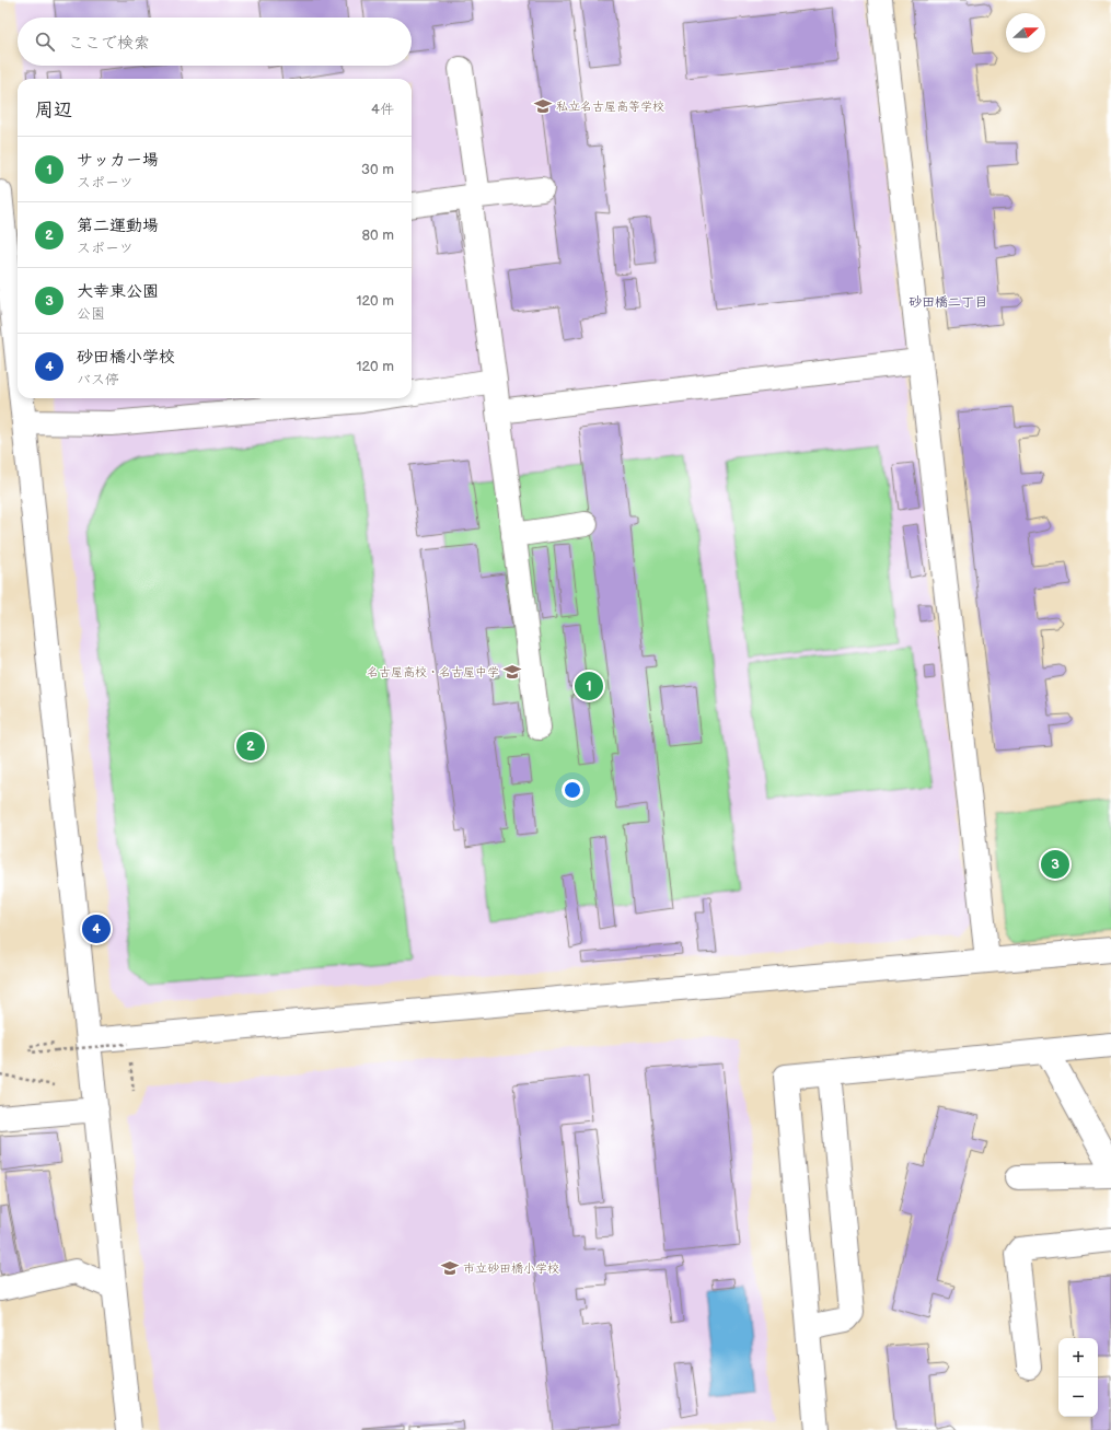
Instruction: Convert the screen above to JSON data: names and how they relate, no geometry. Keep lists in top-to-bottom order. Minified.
{"districts":["砂田橋二丁目"],"places":{"school or university":["私立名古屋高等学校","名古屋高校・名古屋中学","市立砂田橋小学校"]},"north":"right","page":{"search":"ここで検索","heading":["周辺","4件"],"list":[{"mark":"1","name":"サッカー場","note":"スポーツ","value":"30 m"},{"mark":"2","name":"第二運動場","note":"スポーツ","value":"80 m"},{"mark":"3","name":"大幸東公園","note":"公園","value":"120 m"},{"mark":"4","name":"砂田橋小学校","note":"バス停","value":"120 m"}],"pins":["1","2","3","4"],"map_buttons":["+","−"]}}
